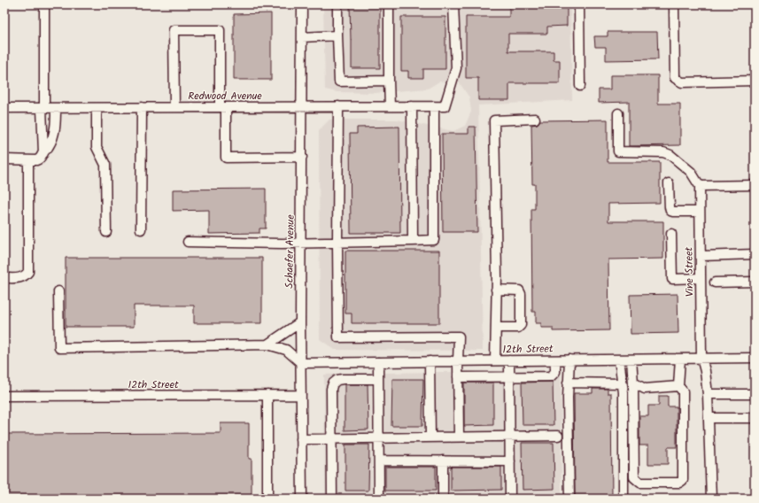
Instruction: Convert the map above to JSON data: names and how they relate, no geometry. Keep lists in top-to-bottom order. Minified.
{"streets":{"street":["Redwood Avenue","Schaefer Avenue","Vine Street","12th Street"]},"crossings":[["Redwood Avenue","Schaefer Avenue"],["Schaefer Avenue","12th Street"],["Vine Street","12th Street"]]}
